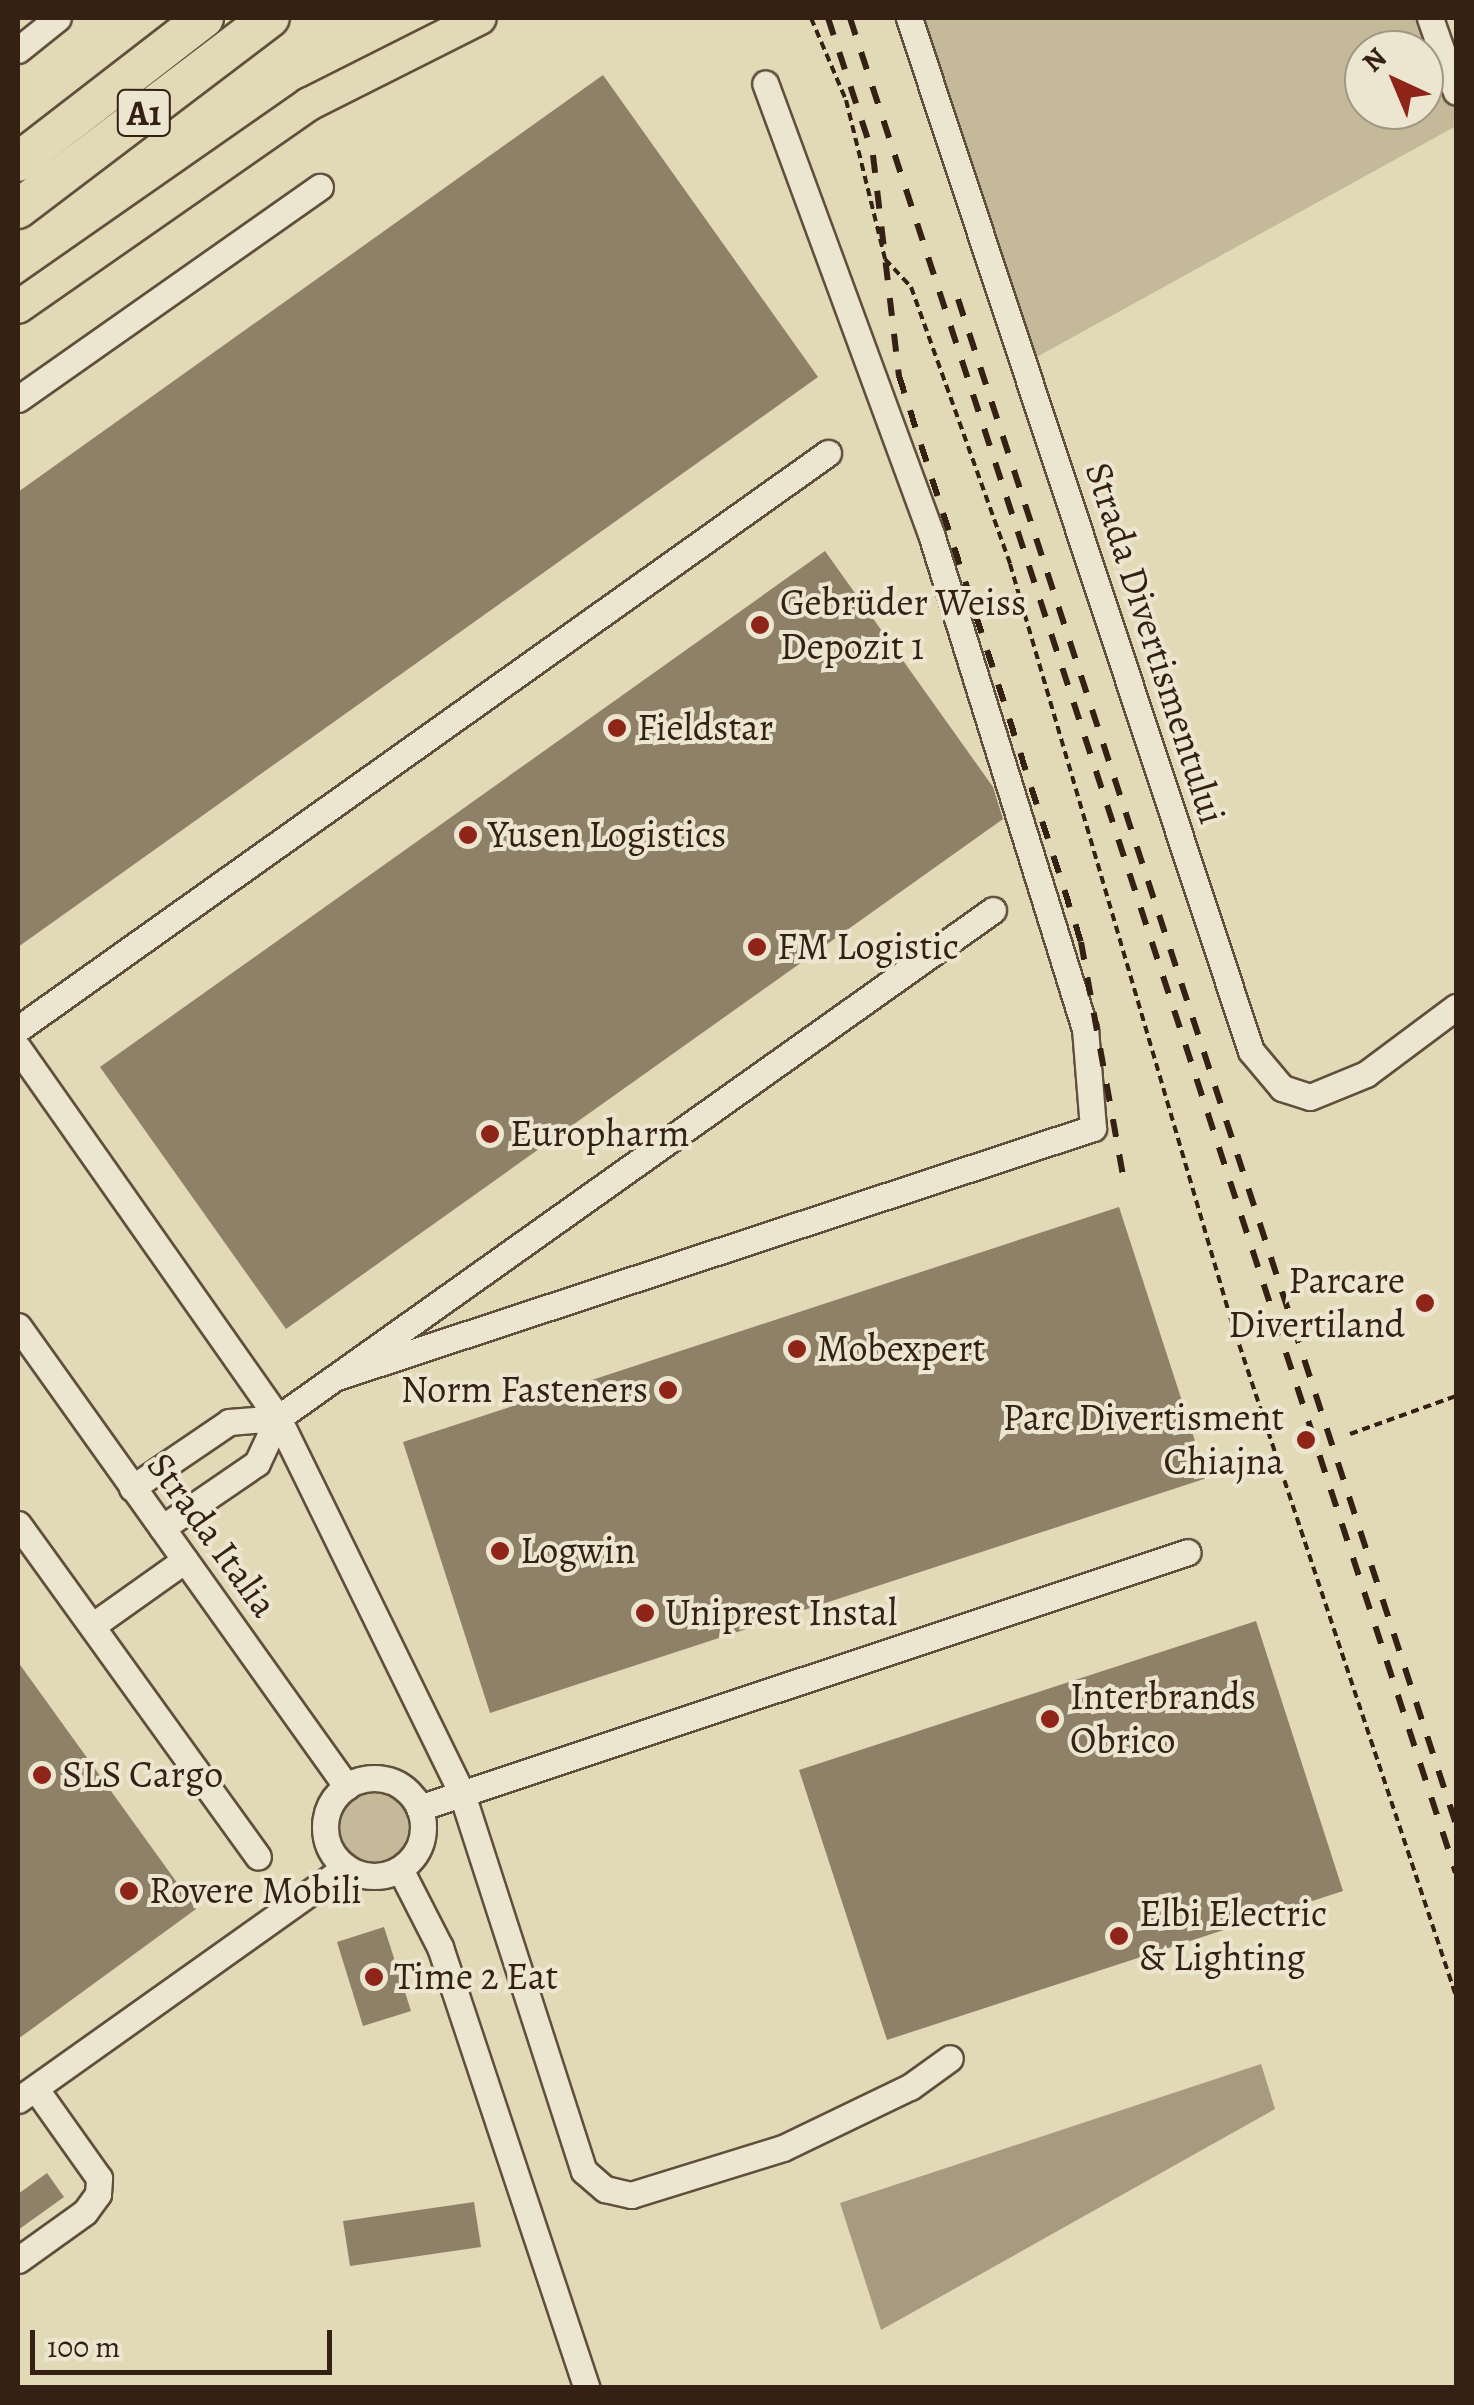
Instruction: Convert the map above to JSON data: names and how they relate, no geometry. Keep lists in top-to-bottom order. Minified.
{"streets":{"highway":["A1"],"street":["Strada Divertismentului","Strada Italia"]},"places":["Gebrüder Weiss Depozit 1","Fieldstar","Yusen Logistics","FM Logistic","Europharm","Parcare Divertiland","Mobexpert","Norm Fasteners","Parc Divertisment Chiajna","Logwin","Uniprest Instal","Interbrands Obrico","SLS Cargo","Rovere Mobili","Elbi Electric & Lighting","Time 2 Eat"],"scale_bar":"100 m","north":"top left"}
